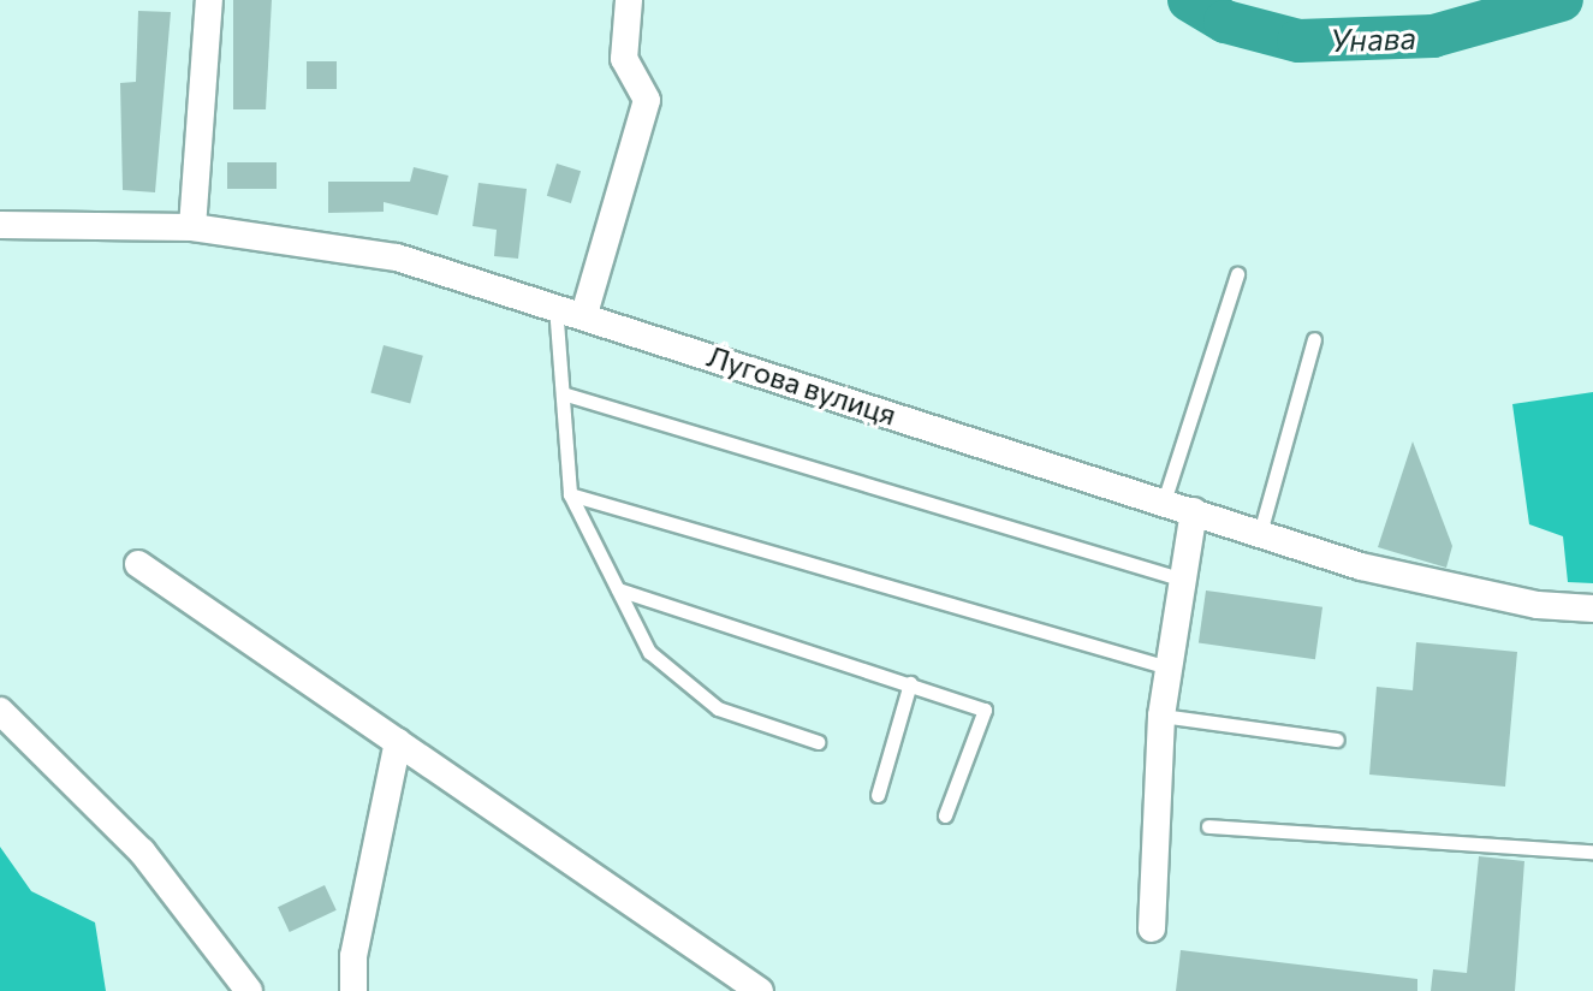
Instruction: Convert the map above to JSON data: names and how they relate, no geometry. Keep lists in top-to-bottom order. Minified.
{"streets":{"street":["Лугова вулиця"]},"water":["Унава"]}
